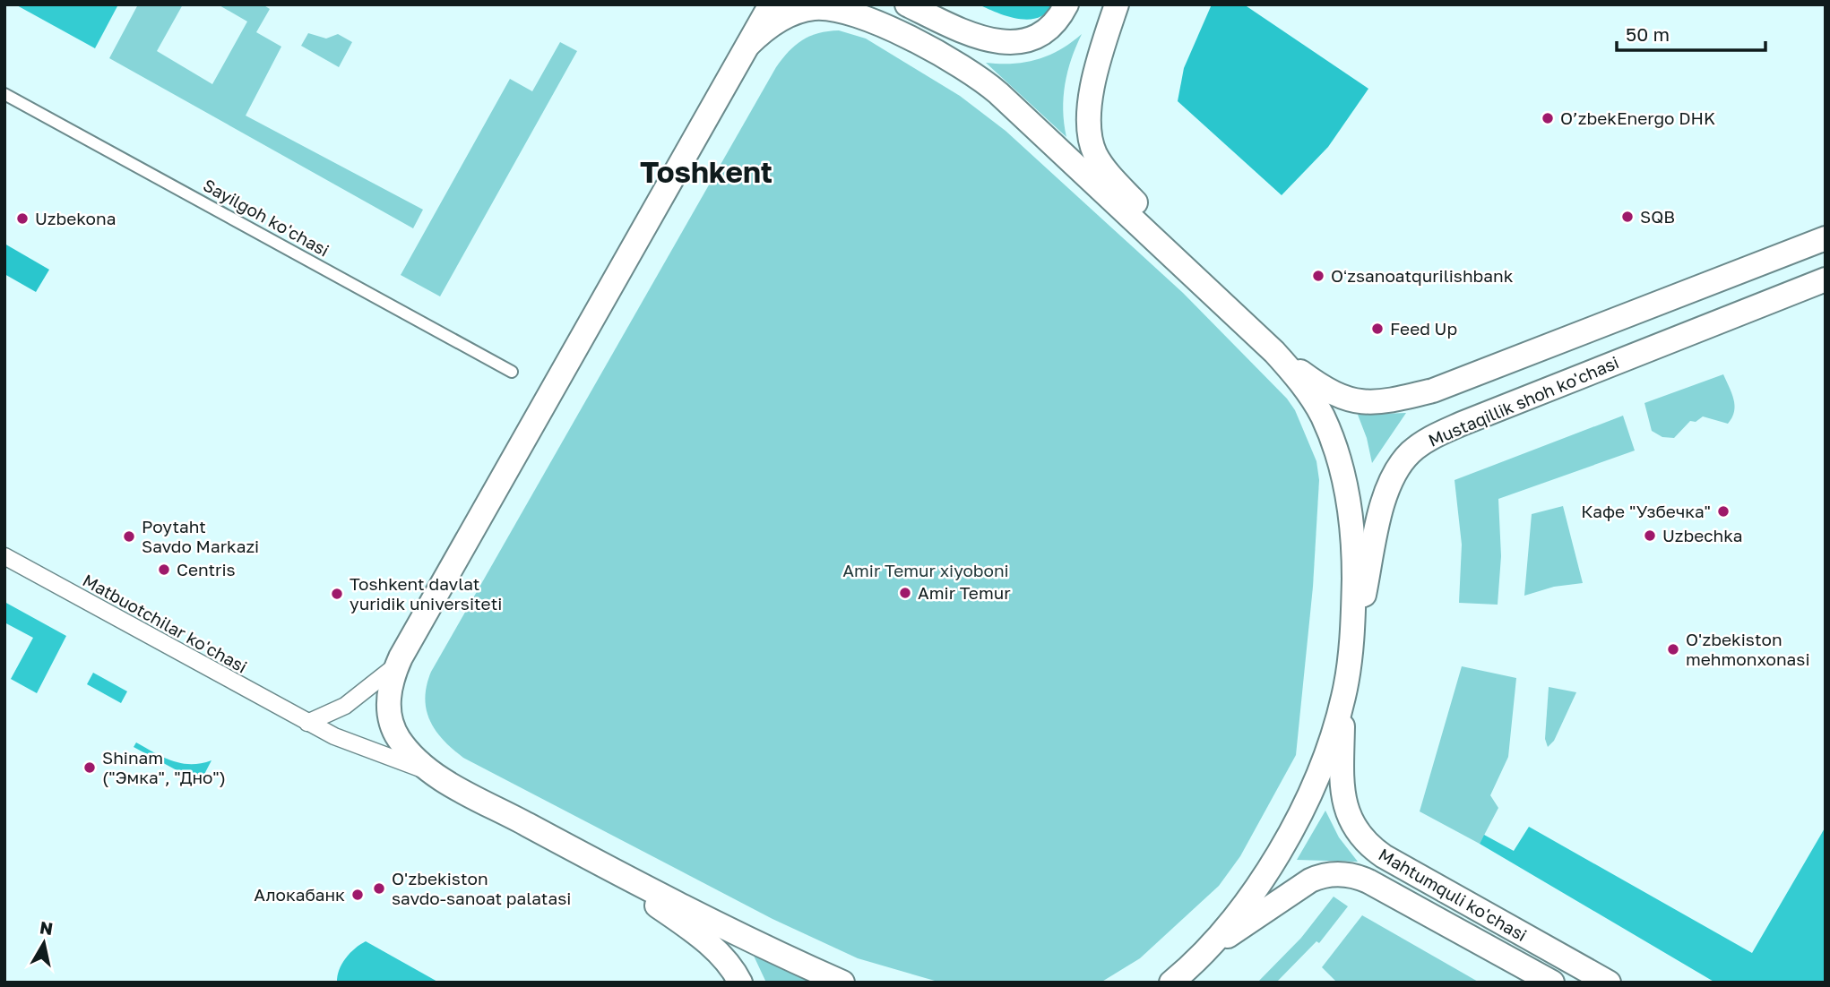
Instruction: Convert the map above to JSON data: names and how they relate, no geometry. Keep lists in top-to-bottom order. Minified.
{"streets":{"main road":["Mustaqillik shoh ko'chasi","Mahtumquli ko'chasi"],"street":["Sayilgoh ko'chasi","Matbuotchilar ko'chasi"]},"crossings":[["Mustaqillik shoh ko'chasi","Mahtumquli ko'chasi"]],"districts":["Toshkent"],"parks":["Amir Temur xiyoboni"],"places":["O’zbekEnergo DHK","SQB","Uzbekona","Oʻzsanoatqurilishbank","Feed Up","Кафе \"Узбечка\"","Uzbechka","Poytaht Savdo Markazi","Centris","Amir Temur","Toshkent davlat yuridik universiteti","O'zbekiston mehmonxonasi","Shinam (\"Эмка\", \"Дно\")","O'zbekiston savdo-sanoat palatasi","Алокабанк"],"scale_bar":"50 m","north":"top"}
